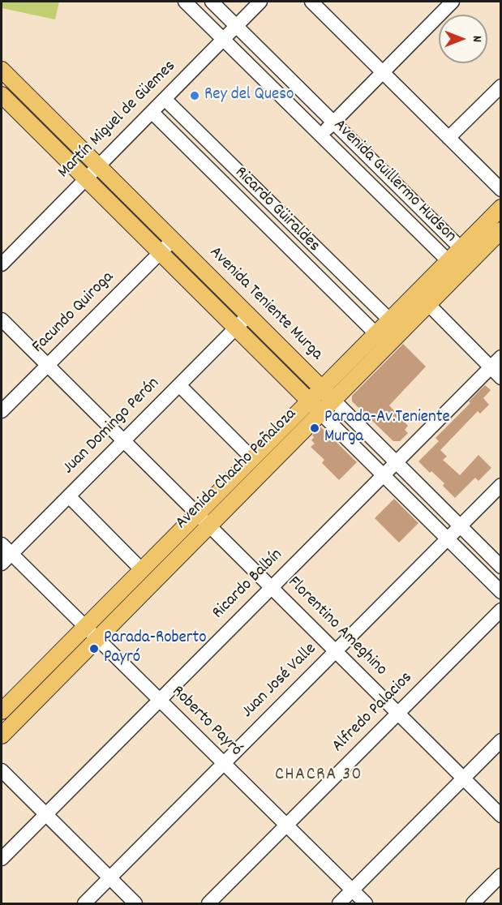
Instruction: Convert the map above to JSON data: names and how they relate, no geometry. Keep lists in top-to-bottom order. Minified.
{"streets":{"main road":["Avenida Teniente Murga","Avenida Chacho Peñaloza"],"street":["Martín Miguel de Güemes","Avenida Guillermo Hudson","Ricardo Güiraldes","Facundo Quiroga","Juan Domingo Perón","Ricardo Balbín","Florentino Ameghino","Juan José Valle","Alfredo Palacios","Roberto Payró"]},"crossings":[["Martín Miguel de Güemes","Avenida Guillermo Hudson"],["Martín Miguel de Güemes","Ricardo Güiraldes"],["Martín Miguel de Güemes","Avenida Teniente Murga"],["Avenida Guillermo Hudson","Avenida Chacho Peñaloza"],["Ricardo Güiraldes","Avenida Chacho Peñaloza"],["Avenida Teniente Murga","Facundo Quiroga"],["Avenida Teniente Murga","Juan Domingo Perón"],["Avenida Teniente Murga","Avenida Chacho Peñaloza"],["Avenida Teniente Murga","Ricardo Balbín"],["Avenida Teniente Murga","Juan José Valle"],["Facundo Quiroga","Florentino Ameghino"],["Juan Domingo Perón","Florentino Ameghino"],["Juan Domingo Perón","Roberto Payró"],["Avenida Chacho Peñaloza","Florentino Ameghino"],["Avenida Chacho Peñaloza","Roberto Payró"],["Ricardo Balbín","Florentino Ameghino"],["Ricardo Balbín","Roberto Payró"],["Florentino Ameghino","Juan José Valle"],["Florentino Ameghino","Alfredo Palacios"],["Juan José Valle","Roberto Payró"],["Alfredo Palacios","Roberto Payró"]],"districts":["CHACRA 30"],"places":["Rey del Queso","Parada-Av.Teniente Murga","Parada-Roberto Payró"],"north":"right"}
